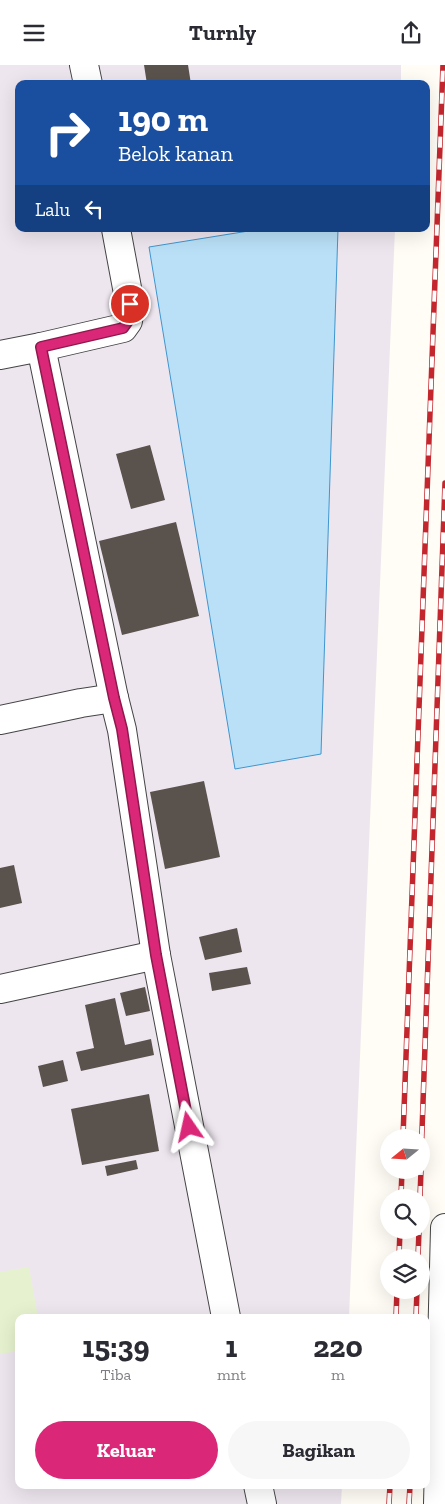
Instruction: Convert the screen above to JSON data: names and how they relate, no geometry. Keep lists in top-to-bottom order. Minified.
{"north":"left","page":{"header":"Turnly","turn":["190 m","Belok kanan"],"then":"Lalu","eta":["15:39","Tiba","1","mnt","220","m"],"buttons":["Keluar","Bagikan"]}}
